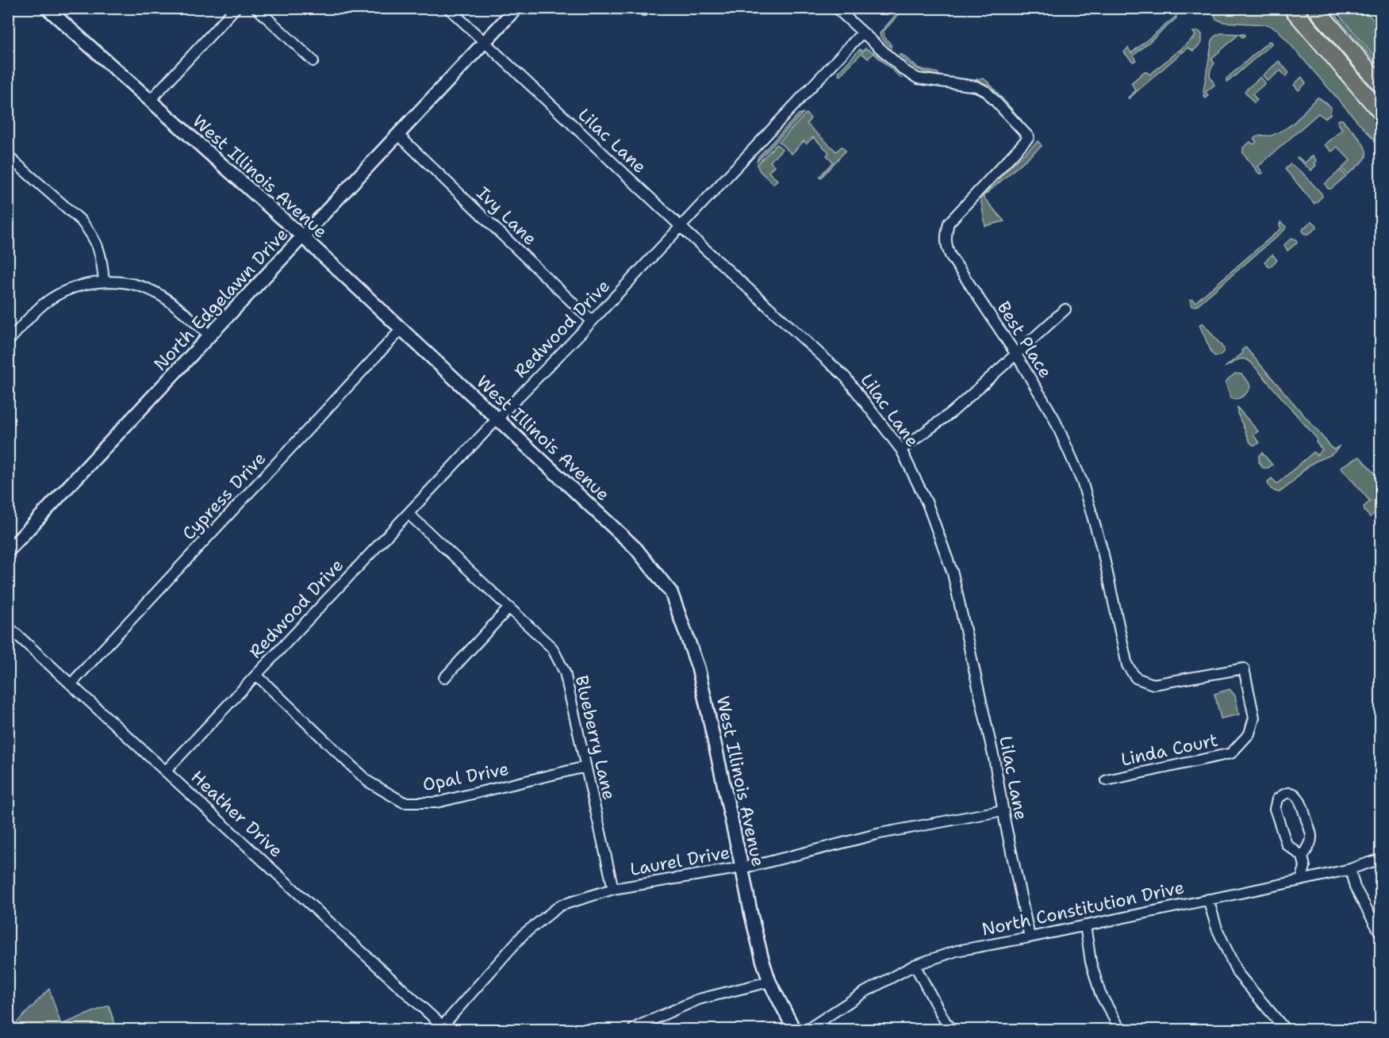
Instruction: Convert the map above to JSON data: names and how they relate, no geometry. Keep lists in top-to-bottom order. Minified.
{"streets":{"street":["Lilac Lane","West Illinois Avenue","Ivy Lane","North Edgelawn Drive","Redwood Drive","Best Place","Cypress Drive","Blueberry Lane","Linda Court","Opal Drive","Heather Drive","Laurel Drive","North Constitution Drive"]},"crossings":[["Lilac Lane","North Edgelawn Drive"],["Lilac Lane","Redwood Drive"],["Lilac Lane","Laurel Drive"],["Lilac Lane","North Constitution Drive"],["West Illinois Avenue","North Edgelawn Drive"],["West Illinois Avenue","Redwood Drive"],["West Illinois Avenue","Cypress Drive"],["West Illinois Avenue","Laurel Drive"],["Ivy Lane","North Edgelawn Drive"],["Ivy Lane","Redwood Drive"],["Redwood Drive","Best Place"],["Redwood Drive","Blueberry Lane"],["Redwood Drive","Opal Drive"],["Redwood Drive","Heather Drive"],["Best Place","Linda Court"],["Cypress Drive","Heather Drive"],["Blueberry Lane","Opal Drive"],["Blueberry Lane","Laurel Drive"],["Heather Drive","Laurel Drive"]]}
